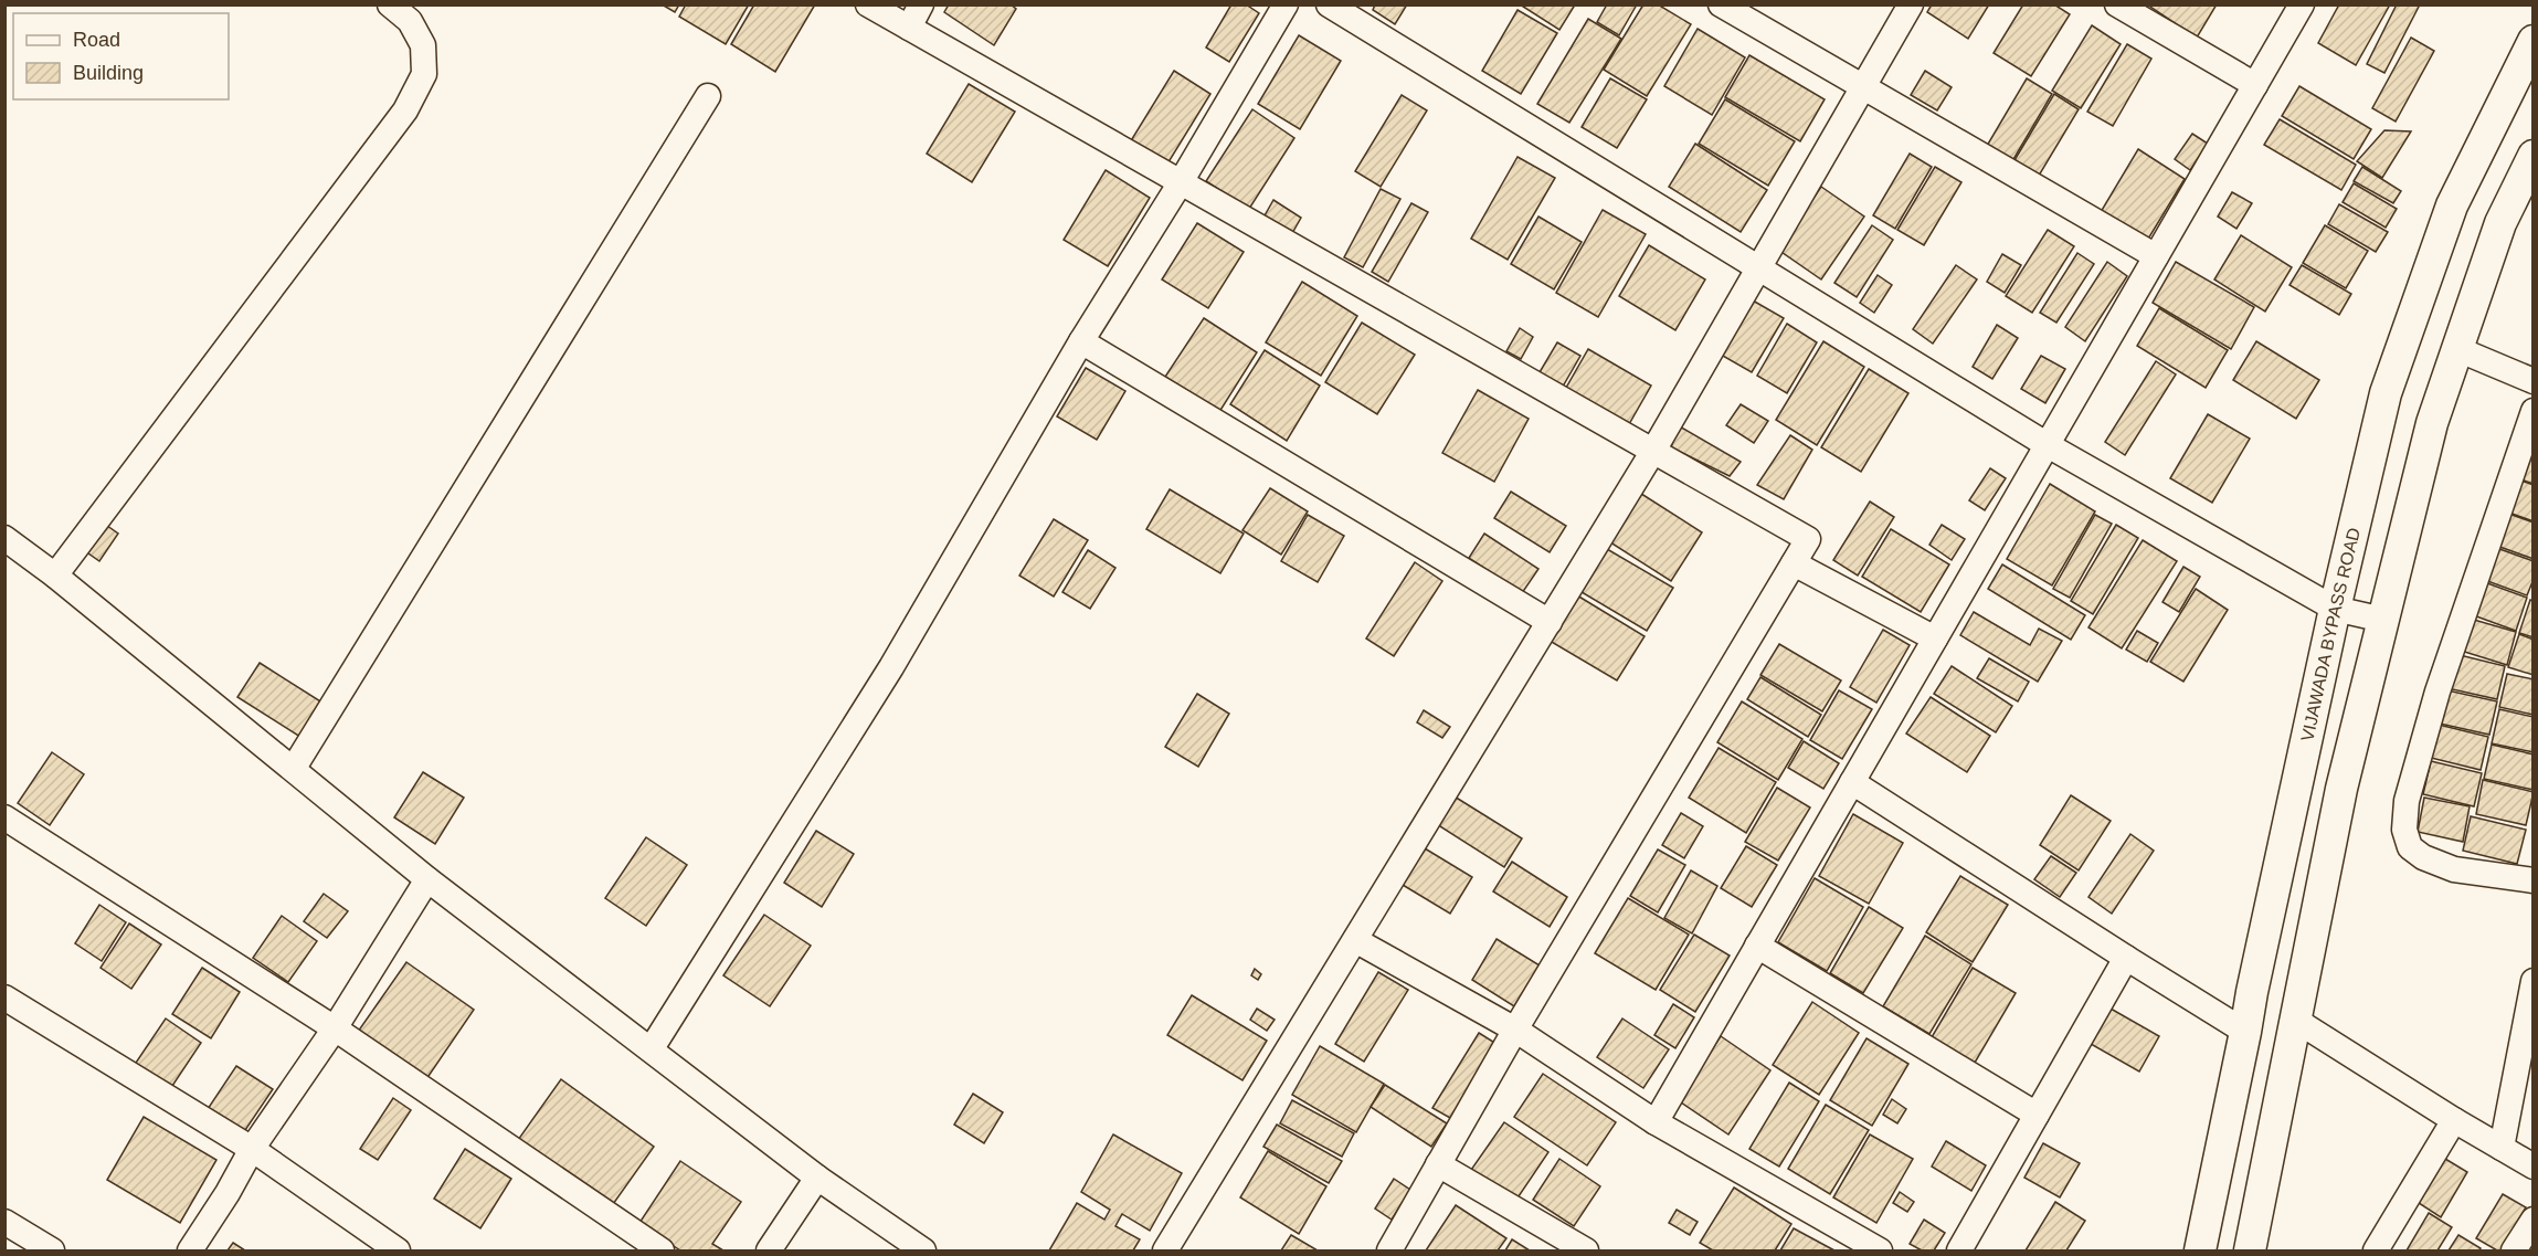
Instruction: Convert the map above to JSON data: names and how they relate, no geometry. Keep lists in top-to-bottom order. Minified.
{"streets":{"main road":["VIJAWADA BYPASS ROAD"]},"legend":["Road","Building"]}
